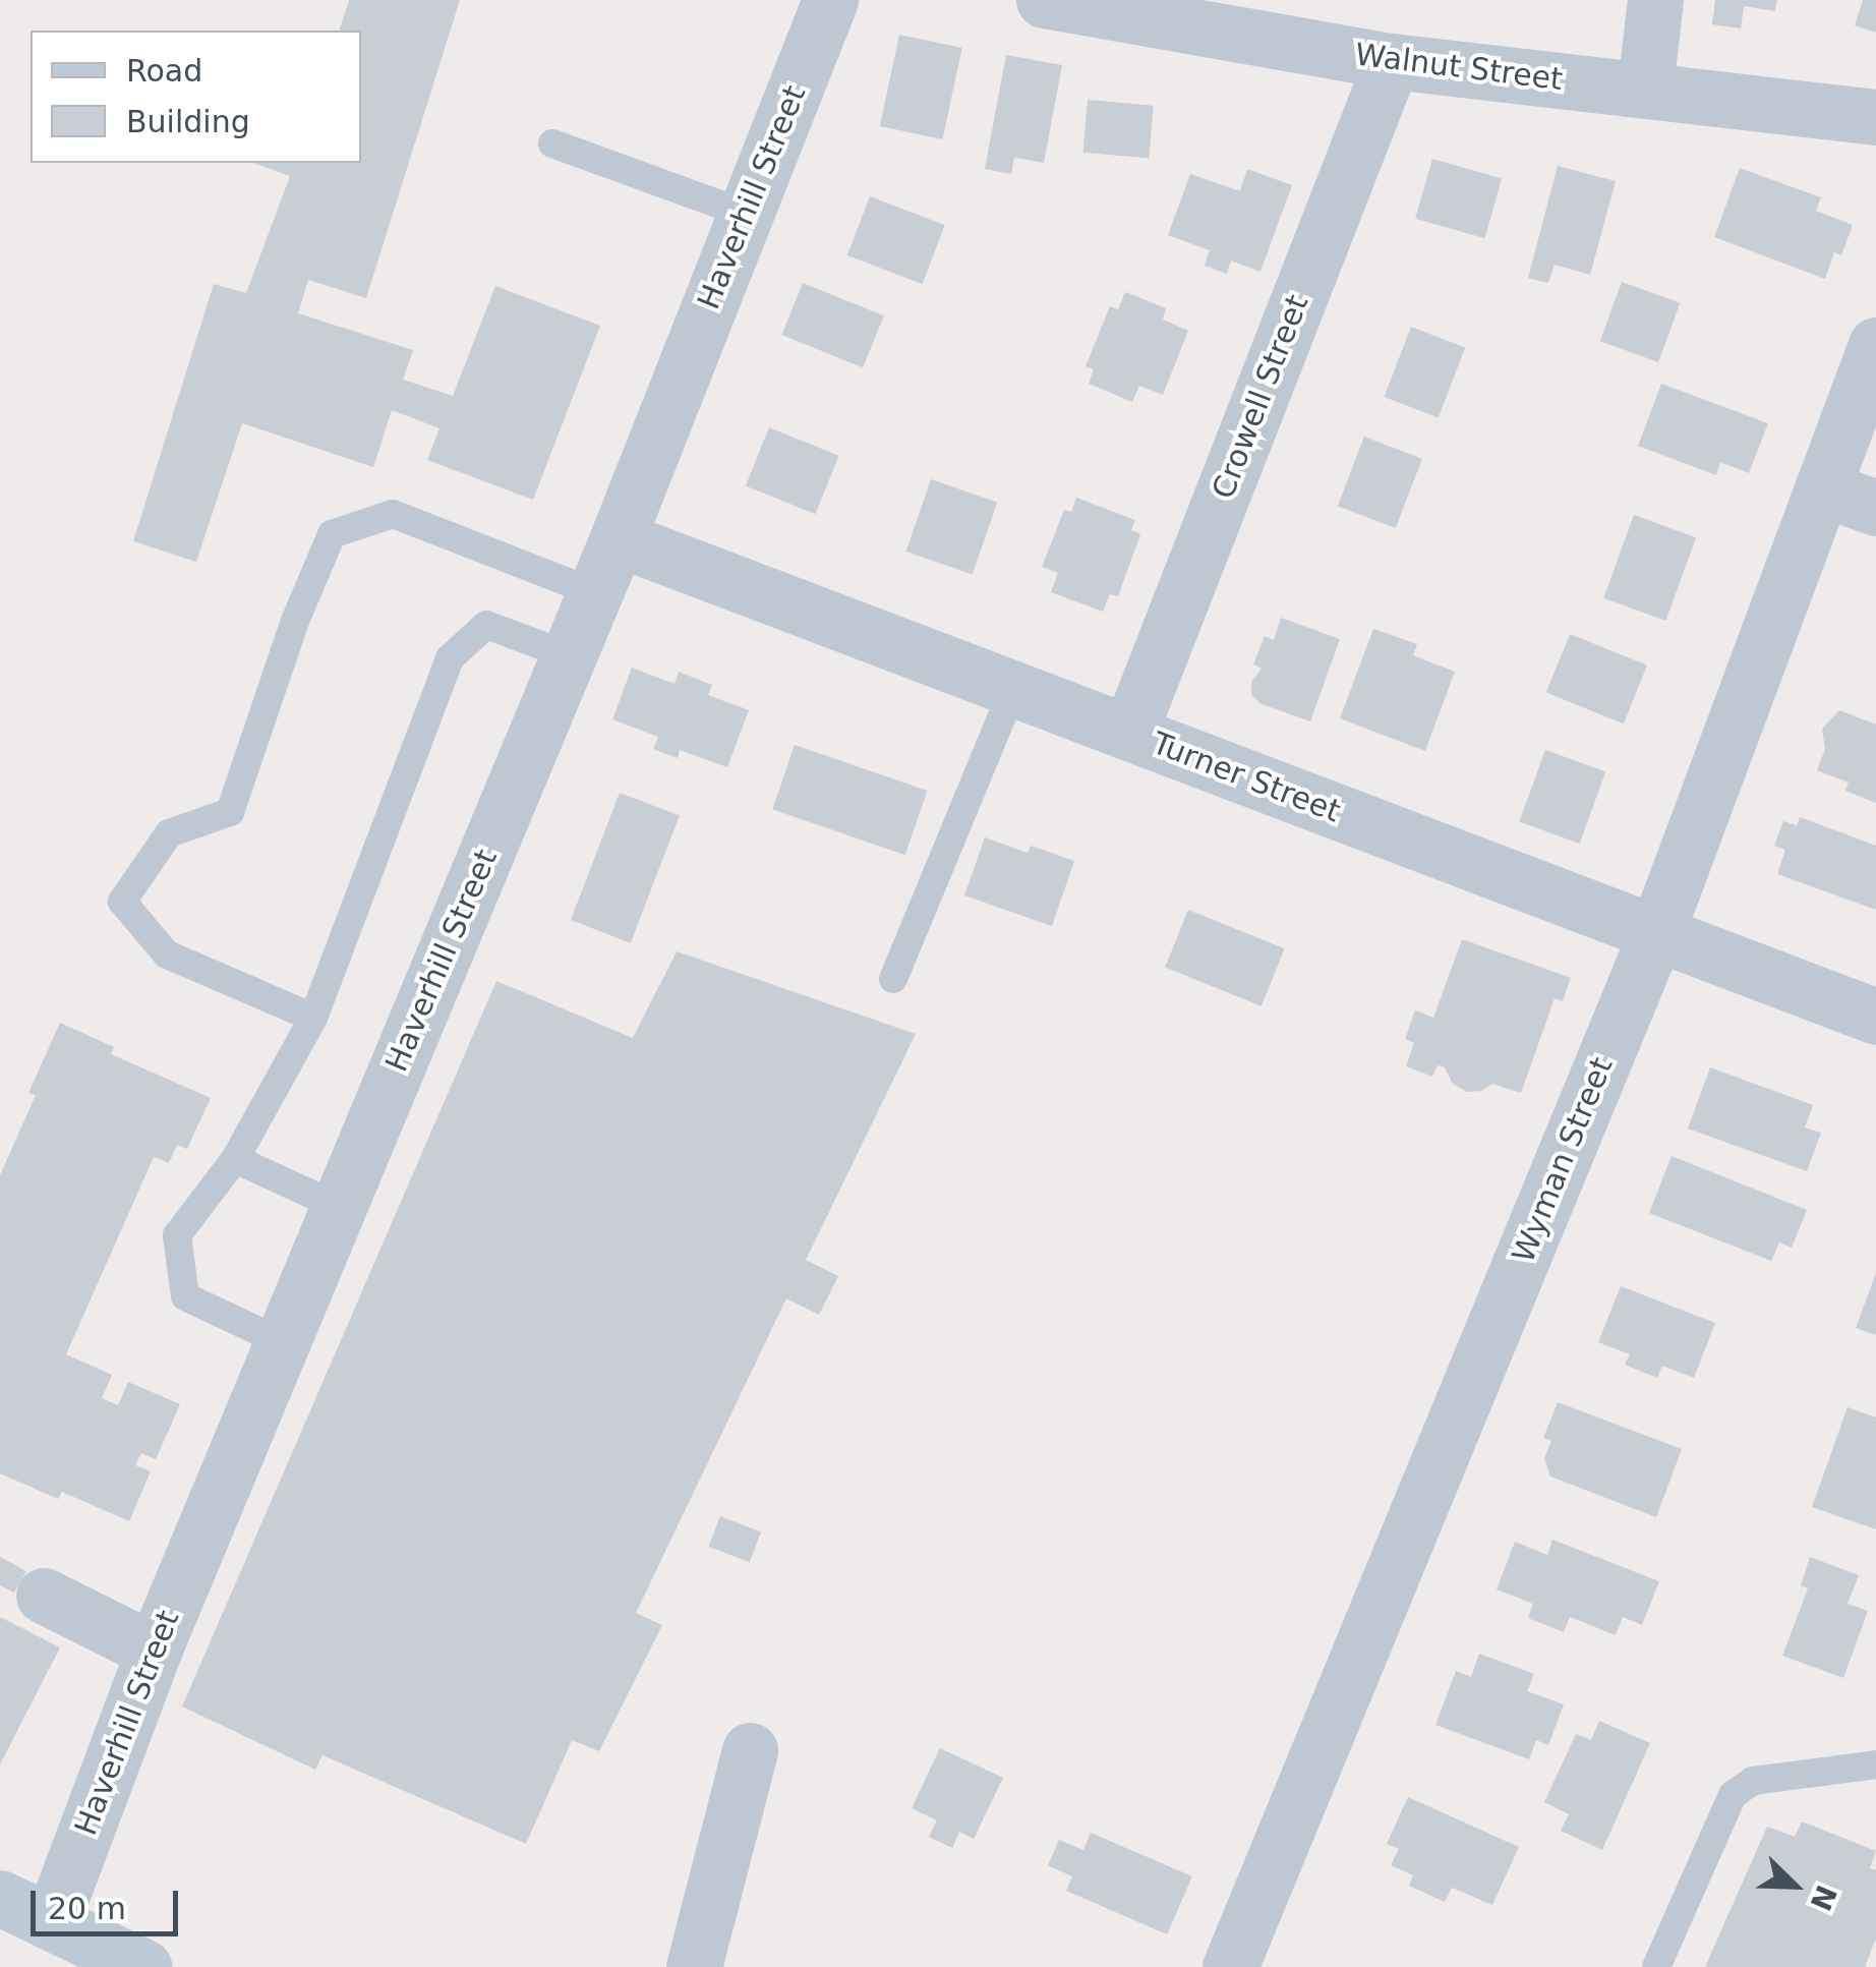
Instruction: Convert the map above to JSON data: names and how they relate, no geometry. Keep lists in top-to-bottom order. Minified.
{"streets":{"street":["Walnut Street","Haverhill Street","Crowell Street","Turner Street","Wyman Street"]},"crossings":[["Walnut Street","Crowell Street"],["Haverhill Street","Turner Street"],["Crowell Street","Turner Street"],["Turner Street","Wyman Street"]],"legend":["Road","Building"],"scale_bar":"20 m","north":"bottom right"}
